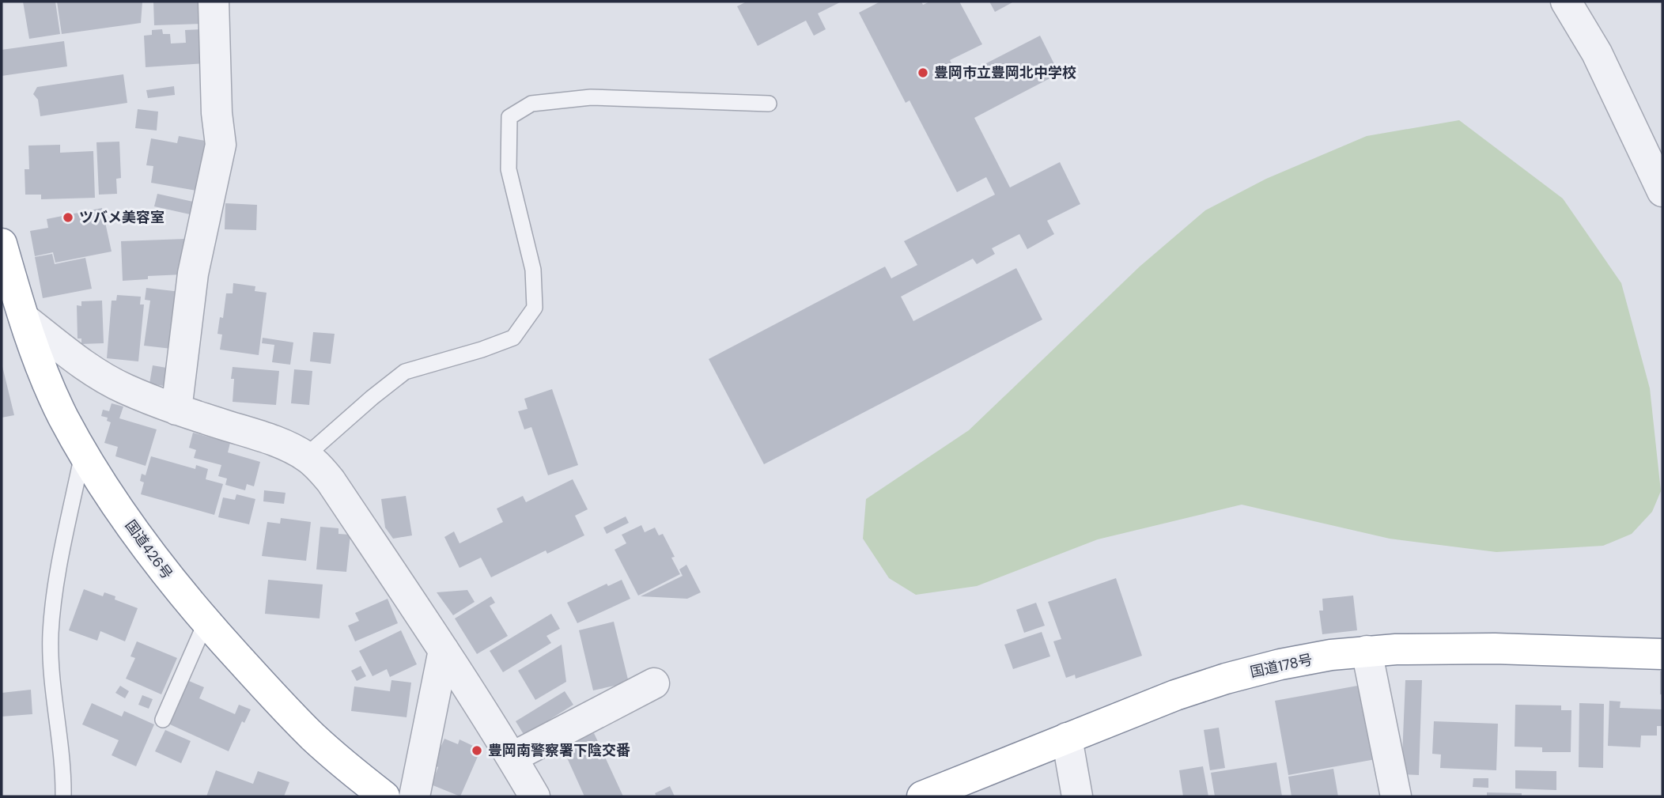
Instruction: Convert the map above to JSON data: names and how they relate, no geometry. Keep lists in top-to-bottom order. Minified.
{"streets":{"highway":["国道426号","国道178号"]},"places":["豊岡市立豊岡北中学校","ツバメ美容室","豊岡南警察署下陰交番"]}
